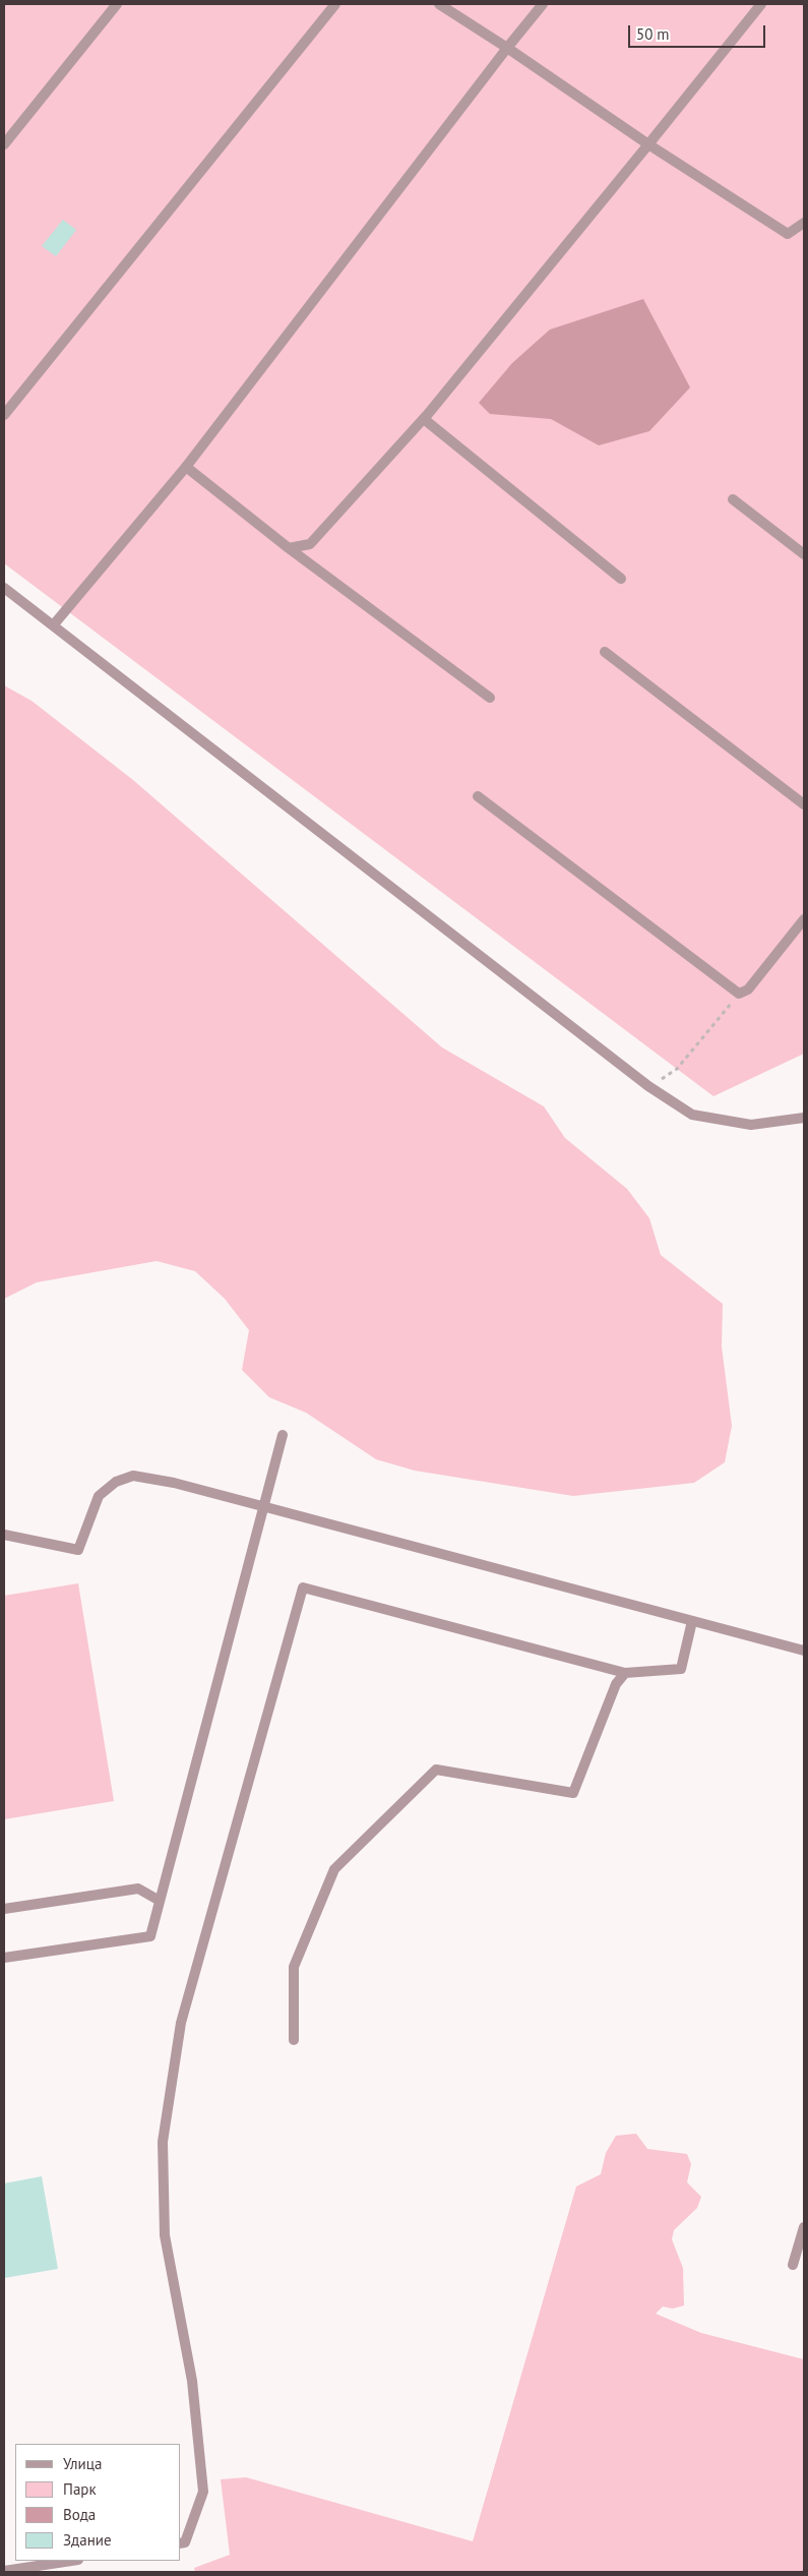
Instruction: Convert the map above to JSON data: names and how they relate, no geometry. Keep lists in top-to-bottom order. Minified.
{"legend":["Улица","Парк","Вода","Здание"],"scale_bar":"50 m"}
